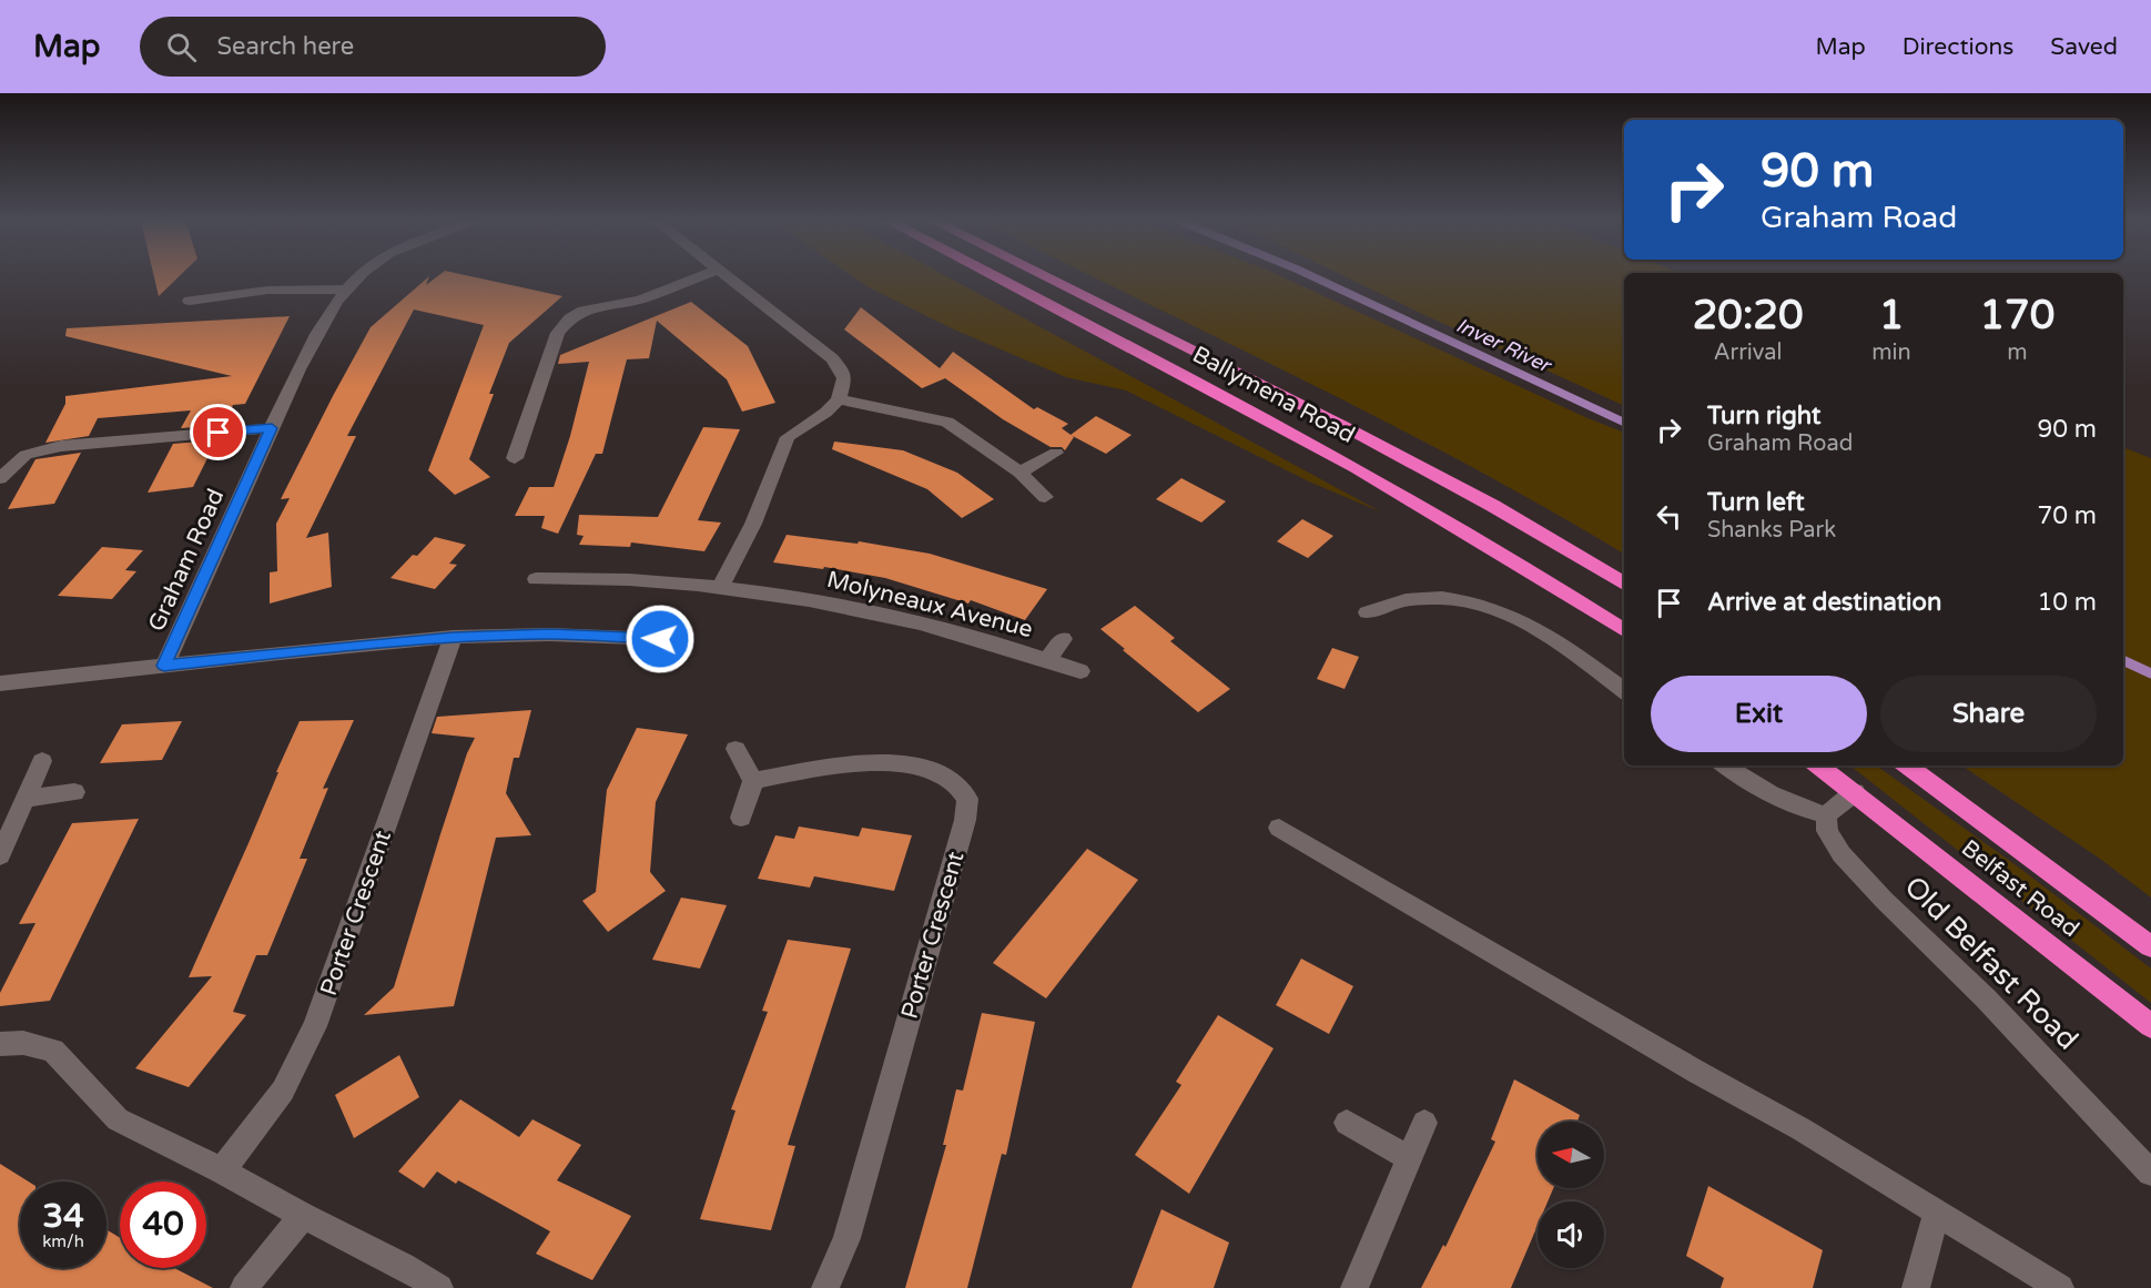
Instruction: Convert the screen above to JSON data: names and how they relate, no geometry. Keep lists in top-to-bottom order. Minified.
{"streets":{"highway":["Ballymena Road","Belfast Road"],"street":["Graham Road","Molyneaux Avenue","Porter Crescent","Old Belfast Road"]},"water":["Inver River"],"north":"left","page":{"header":"Map","search":"Search here","nav":["Map","Directions","Saved"],"turn":["90 m","Graham Road"],"eta":["20:20","Arrival","1","min","170","m"],"list":[{"name":"Turn right","note":"Graham Road","value":"90 m"},{"name":"Turn left","note":"Shanks Park","value":"70 m"},{"name":"Arrive at destination","value":"10 m"}],"buttons":["Exit","Share"],"speed":"34 km/h","limit":"40"}}
